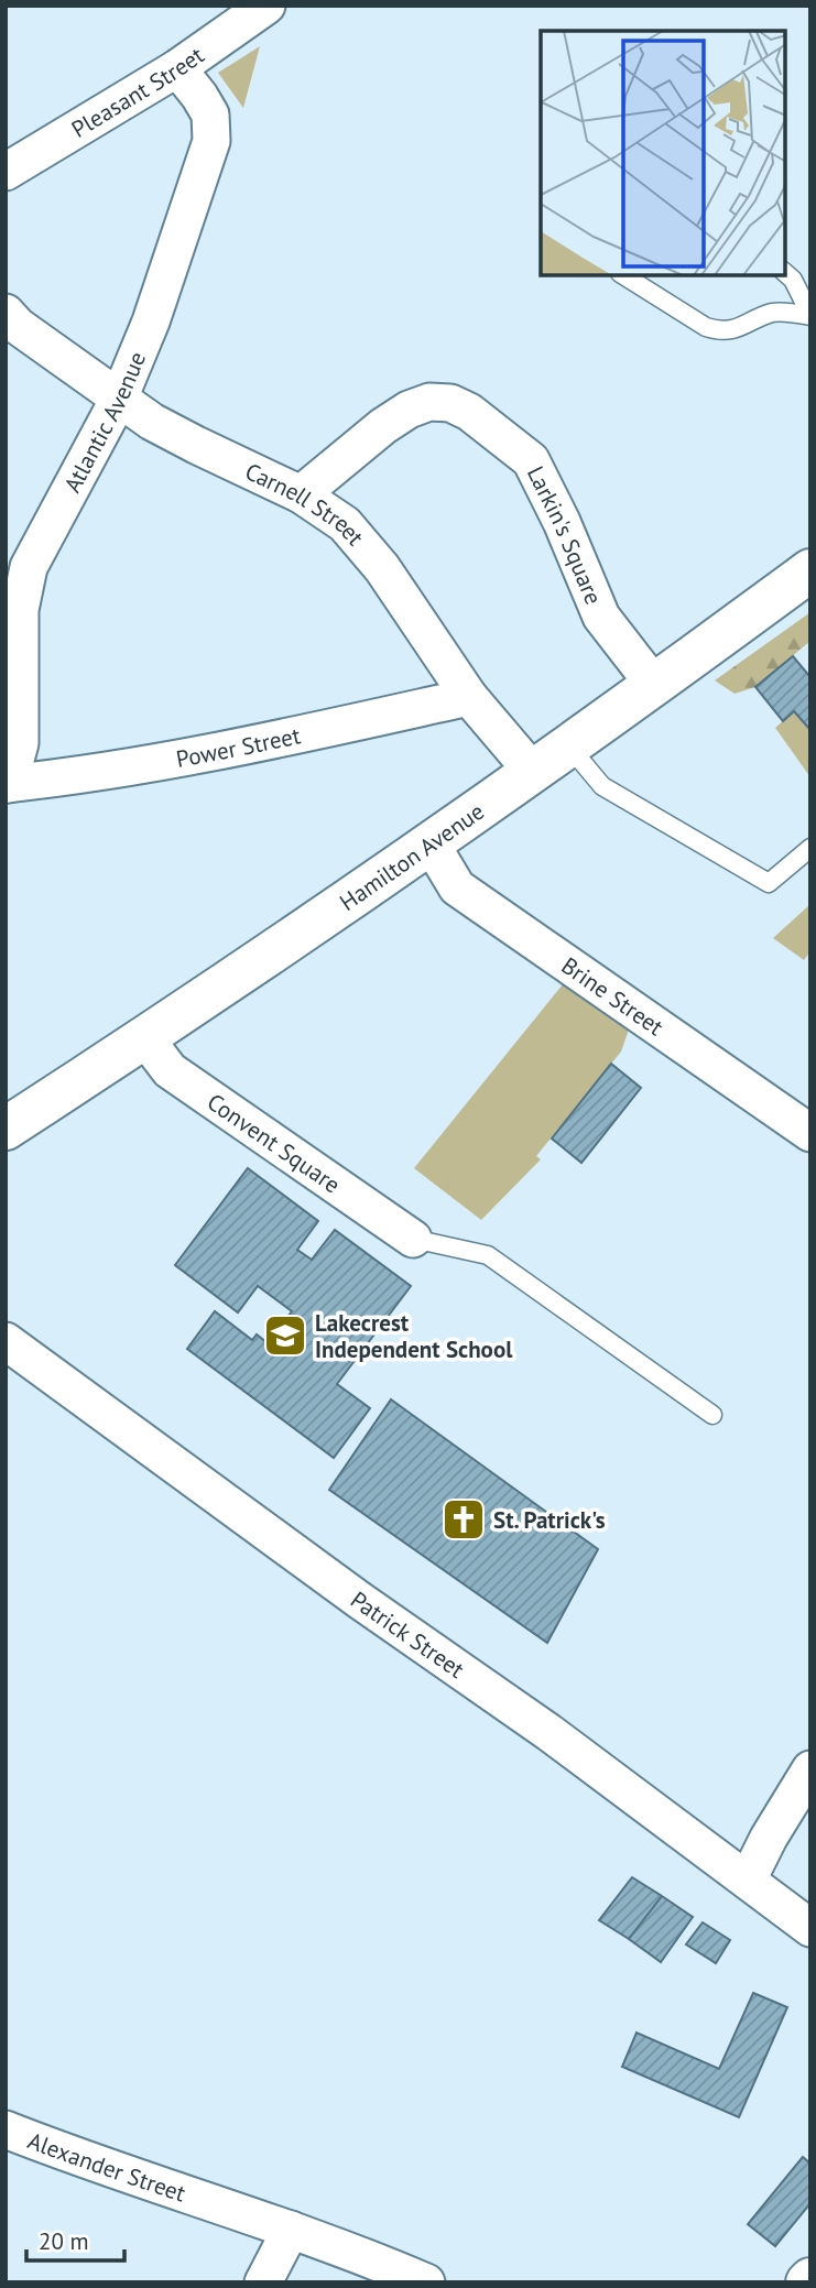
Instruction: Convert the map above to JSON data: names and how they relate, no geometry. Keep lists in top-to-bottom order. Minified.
{"streets":{"street":["Pleasant Street","Atlantic Avenue","Carnell Street","Larkin's Square","Power Street","Hamilton Avenue","Brine Street","Convent Square","Patrick Street","Alexander Street"]},"crossings":[["Pleasant Street","Atlantic Avenue"],["Atlantic Avenue","Carnell Street"],["Atlantic Avenue","Power Street"],["Carnell Street","Larkin's Square"],["Carnell Street","Power Street"],["Carnell Street","Hamilton Avenue"],["Larkin's Square","Hamilton Avenue"],["Hamilton Avenue","Brine Street"],["Hamilton Avenue","Convent Square"]],"places":{"school or university":["Lakecrest Independent School"],"church":["St. Patrick's"]},"scale_bar":"20 m"}
